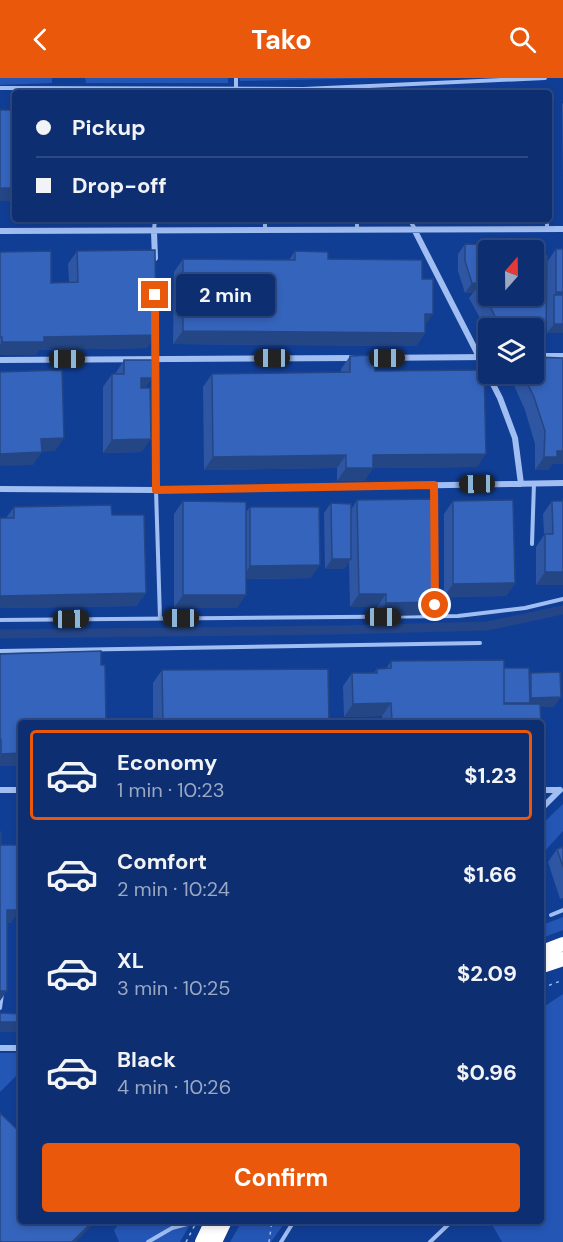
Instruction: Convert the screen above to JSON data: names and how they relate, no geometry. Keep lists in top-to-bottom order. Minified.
{"north":"top","page":{"header":"Tako","banner":["Pickup","Drop-off"],"bubble":"2 min","list":[{"name":"Economy","note":"1 min · 10:23","value":"$1.23"},{"name":"Comfort","note":"2 min · 10:24","value":"$1.66"},{"name":"XL","note":"3 min · 10:25","value":"$2.09"},{"name":"Black","note":"4 min · 10:26","value":"$0.96"}],"buttons":"Confirm"}}
